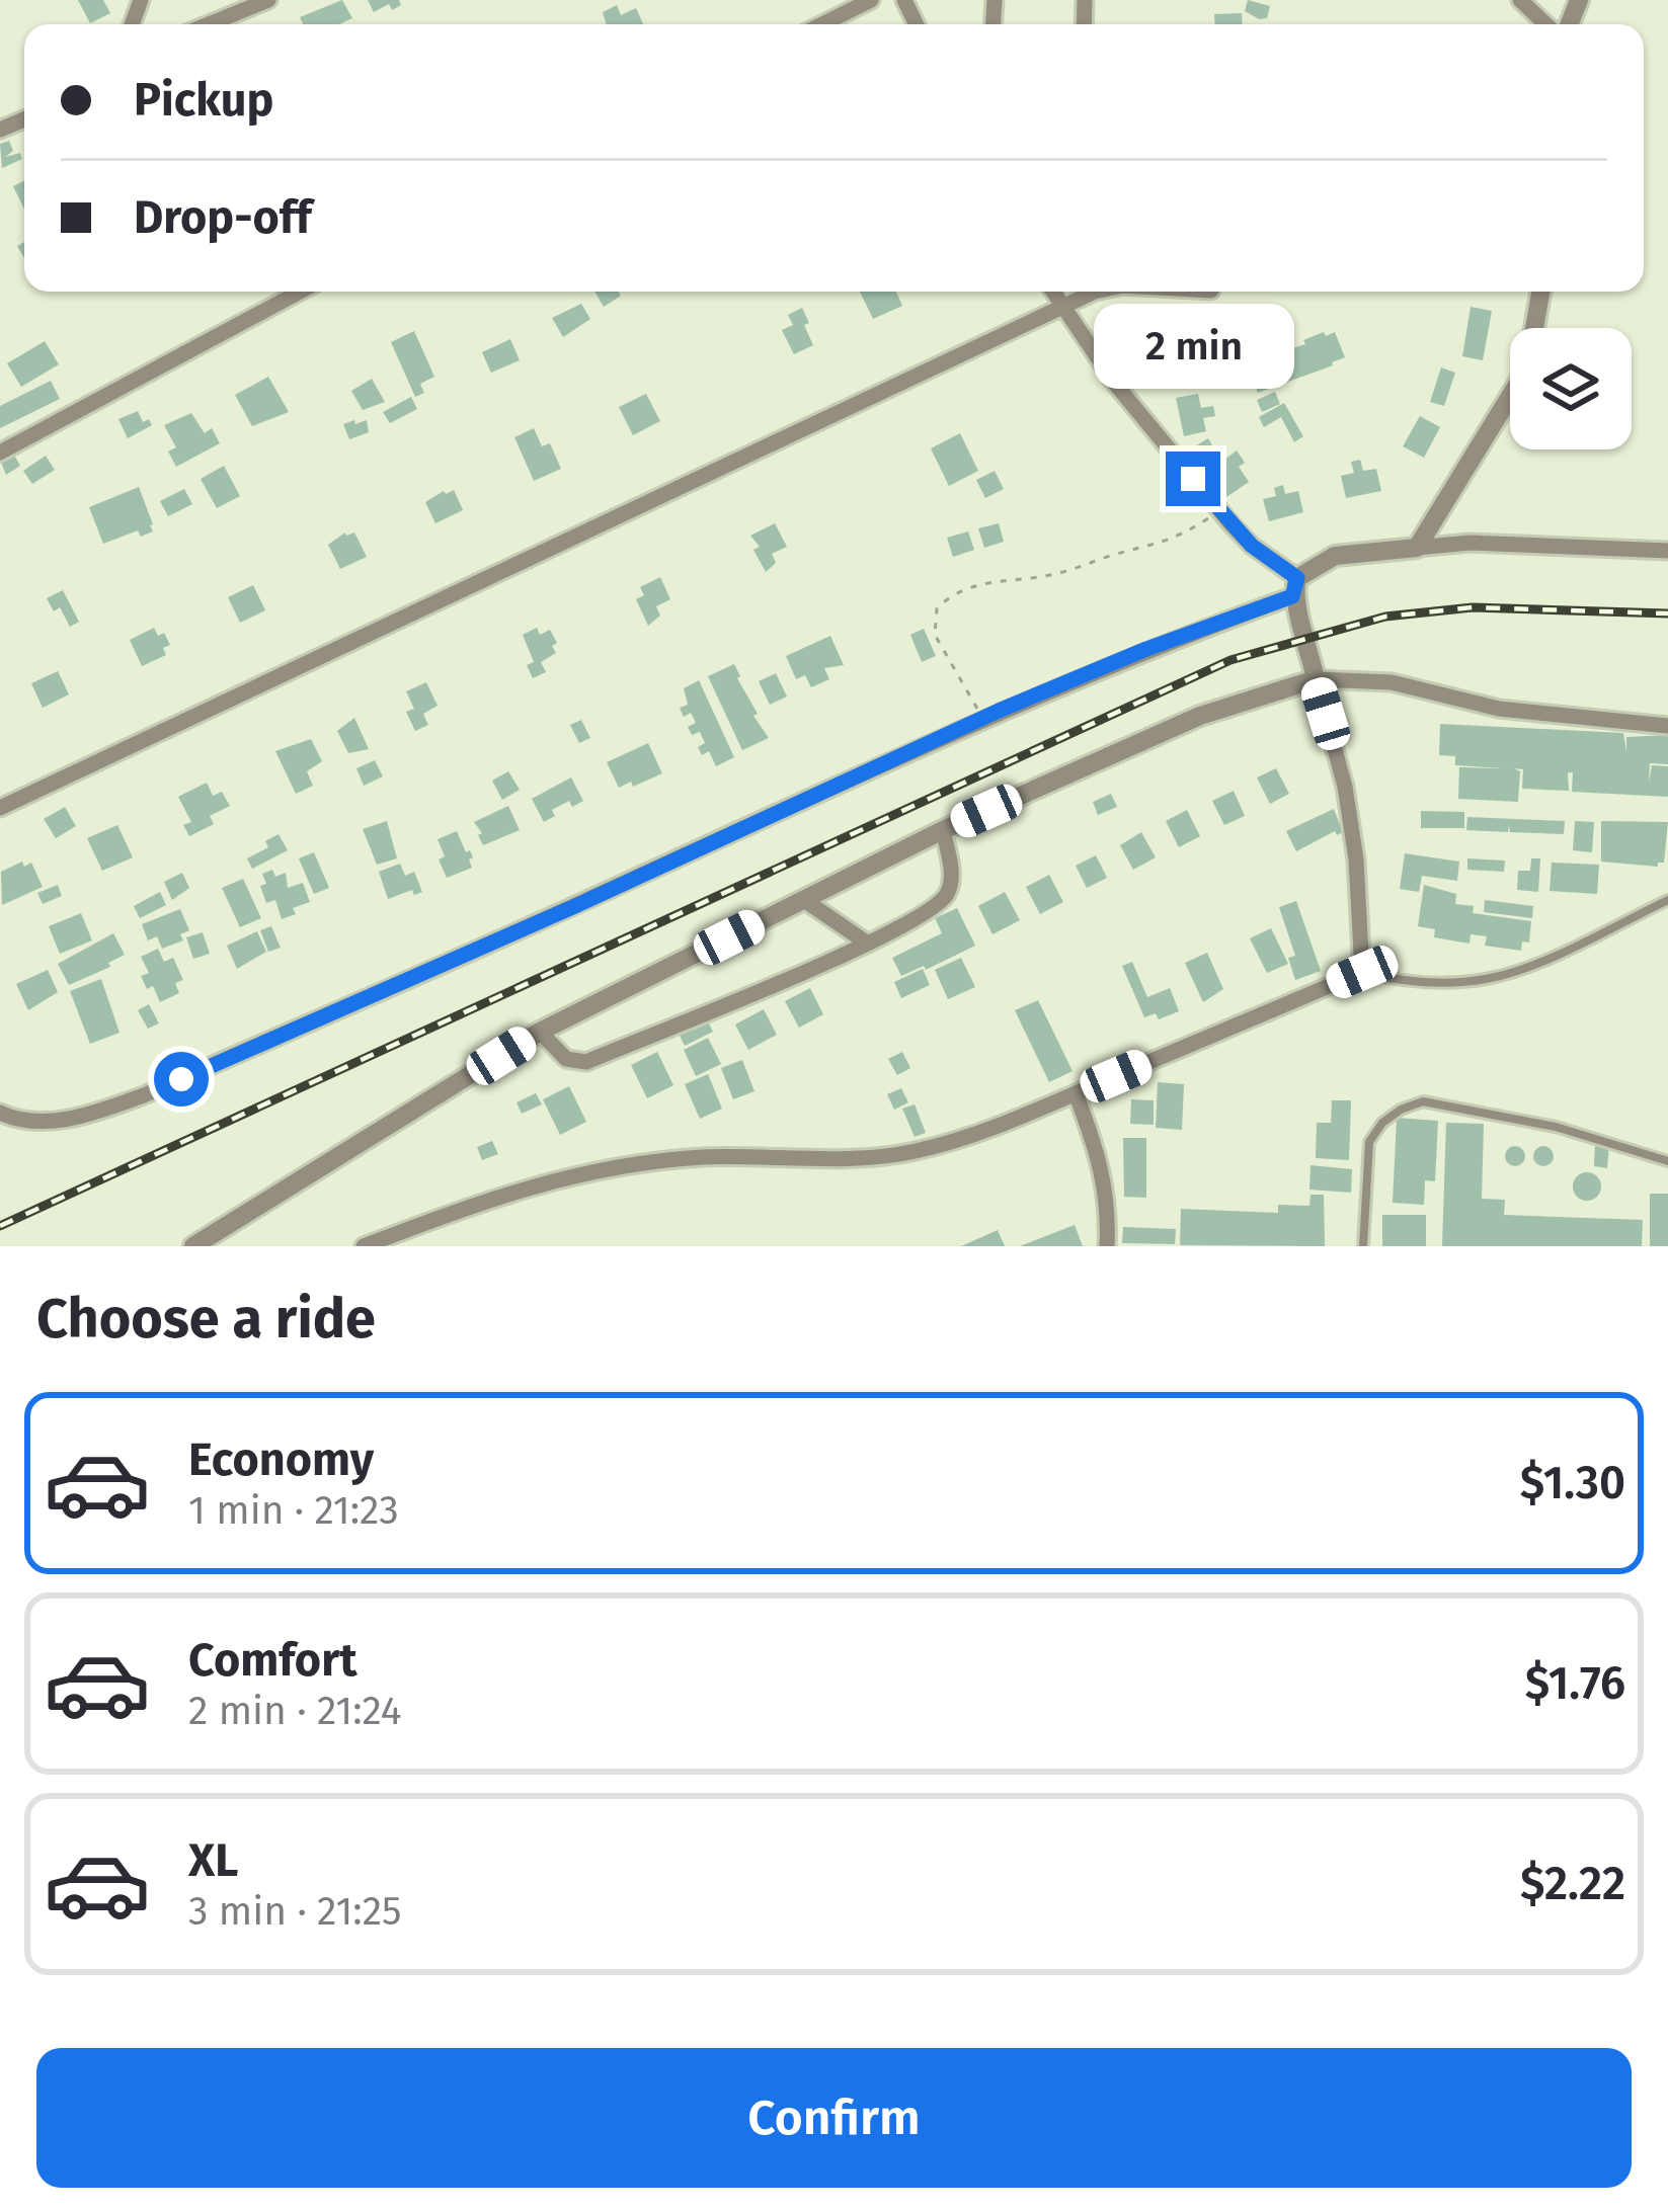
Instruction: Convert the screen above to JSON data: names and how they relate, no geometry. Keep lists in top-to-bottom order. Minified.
{"page":{"banner":["Pickup","Drop-off"],"bubble":"2 min","heading":"Choose a ride","list":[{"name":"Economy","note":"1 min · 21:23","value":"$1.30"},{"name":"Comfort","note":"2 min · 21:24","value":"$1.76"},{"name":"XL","note":"3 min · 21:25","value":"$2.22"}],"buttons":"Confirm"}}
